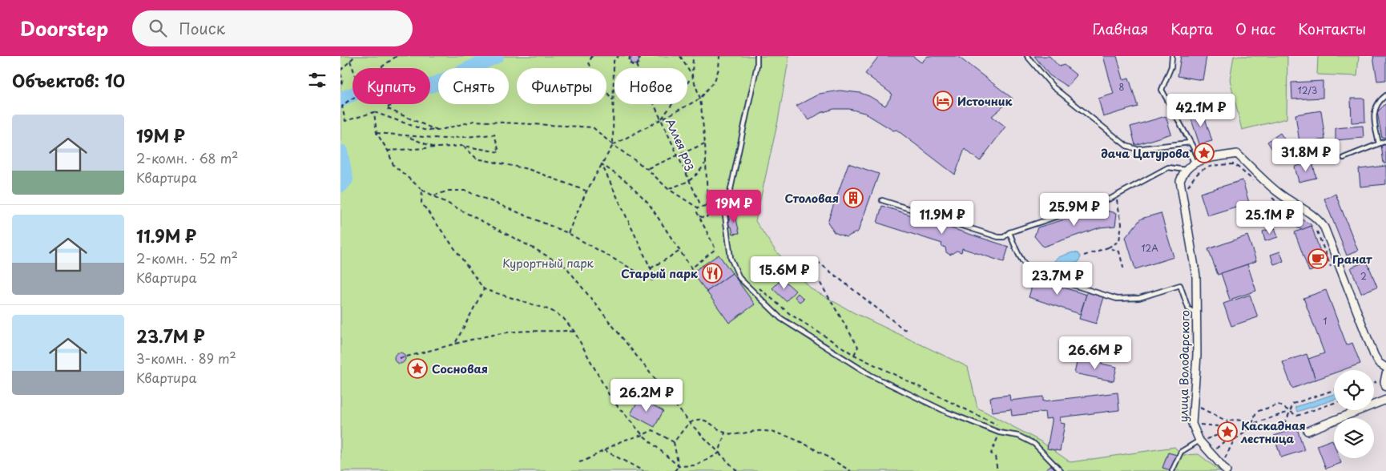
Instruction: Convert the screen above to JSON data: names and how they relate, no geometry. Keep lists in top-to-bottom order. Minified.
{"streets":{"street":["улица Володарского"],"path":["Аллея роз"]},"parks":["Курортный парк"],"places":{"hotel":["Источник"],"place":["дача Цатурова","Сосновая","Каскадная лестница"],"building":["Столовая"],"cafe":["Гранат"],"restaurant":["Старый парк"]},"house_numbers":["8","12/3","12А","2","1"],"page":{"header":"Doorstep","search":"Поиск","nav":["Главная","Карта","О нас","Контакты"],"heading":"Объектов: 10","chip":["Купить","Снять","Фильтры","Новое"],"price":["42.1M ₽","31.8M ₽","19M ₽","25.9M ₽","11.9M ₽","25.1M ₽","15.6M ₽","23.7M ₽","26.6M ₽","26.2M ₽"],"list":[{"name":"19M ₽","note":"2-комн. · 68 m² · Квартира"},{"name":"11.9M ₽","note":"2-комн. · 52 m² · Квартира"},{"name":"23.7M ₽","note":"3-комн. · 89 m² · Квартира"}]}}
